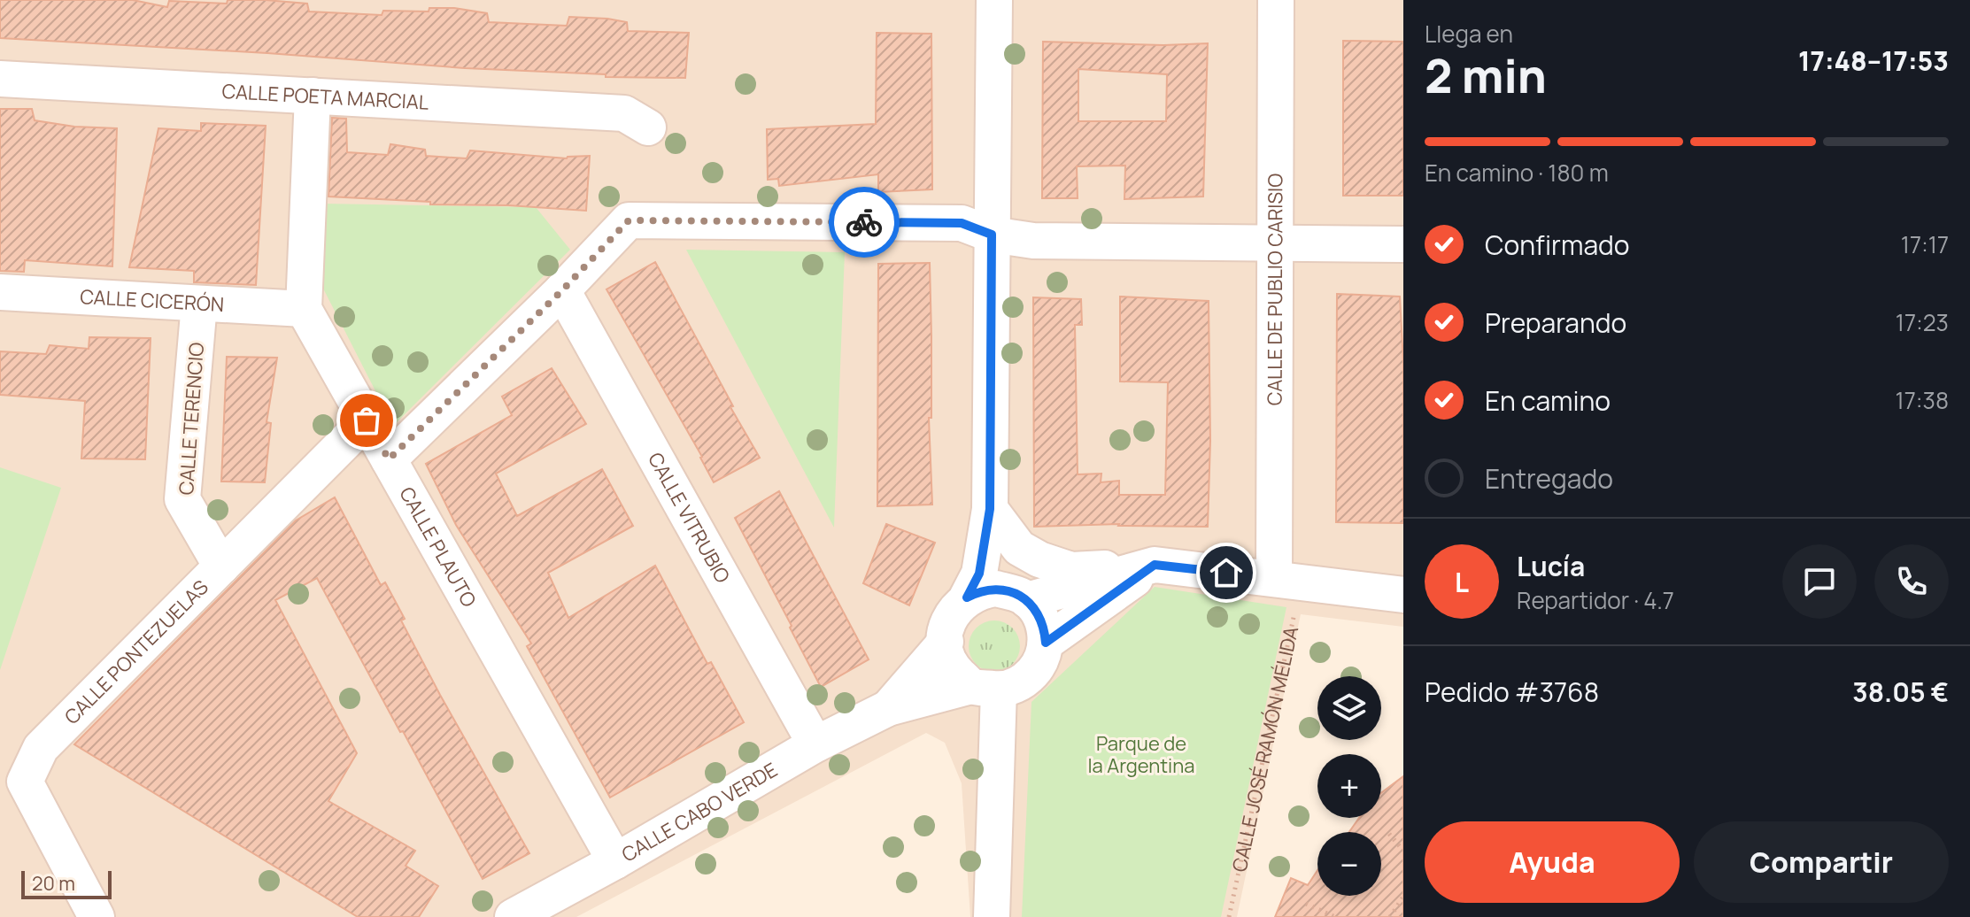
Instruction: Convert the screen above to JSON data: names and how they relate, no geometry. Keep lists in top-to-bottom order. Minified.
{"streets":{"street":["CALLE POETA MARCIAL","CALLE DE PUBLIO CARISIO","CALLE CICERÓN","CALLE TERENCIO","CALLE VITRUBIO","CALLE PLAUTO","CALLE PONTEZUELAS","CALLE CABO VERDE"],"path":["CALLE JOSÉ RAMÓN MÉLIDA"]},"crossings":[["CALLE DE PUBLIO CARISIO","CALLE JOSÉ RAMÓN MÉLIDA"],["CALLE CICERÓN","CALLE TERENCIO"],["CALLE CICERÓN","CALLE PLAUTO"],["CALLE TERENCIO","CALLE PONTEZUELAS"],["CALLE VITRUBIO","CALLE CABO VERDE"],["CALLE PLAUTO","CALLE PONTEZUELAS"],["CALLE PLAUTO","CALLE CABO VERDE"]],"parks":["Parque de la Argentina"],"scale_bar":"20 m","page":{"heading":["2 min","Llega en","17:48–17:53"],"panel":["Lucía","Repartidor · 4.7","Pedido #3768","38.05 €"],"bar":"En camino · 180 m","list":[["Confirmado","17:17"],["Preparando","17:23"],["En camino","17:38"],"Entregado"],"round":"L","map_buttons":["+","−"],"buttons":["Ayuda","Compartir"],"scale":"20 m"}}
